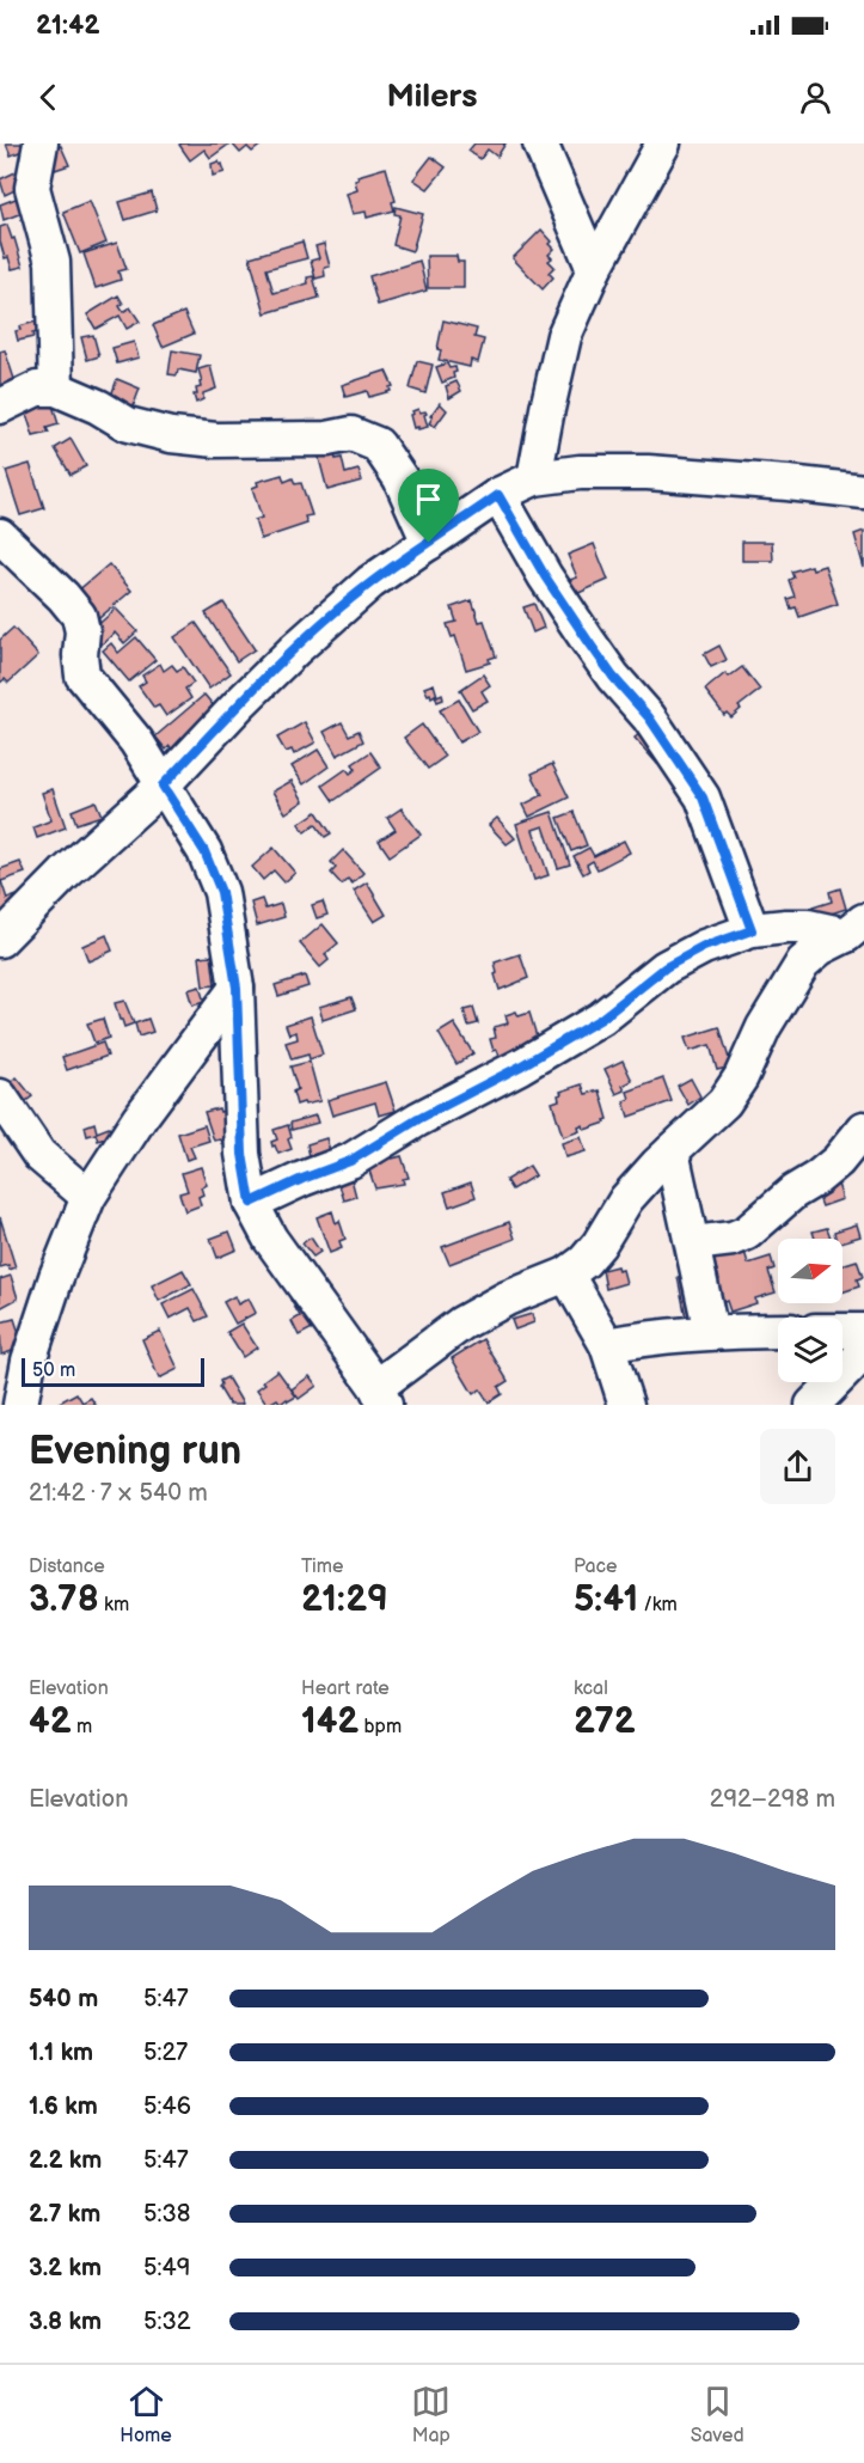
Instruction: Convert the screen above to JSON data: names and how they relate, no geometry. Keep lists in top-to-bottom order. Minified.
{"scale_bar":"50 m","north":"right","page":{"status":"21:42","header":"Milers","scale":"50 m","heading":["Evening run","21:42 · 7 × 540 m"],"stats":[["Distance","3.78 km"],["Time","21:29"],["Pace","5:41 /km"],["Elevation","42 m"],["Heart rate","142 bpm"],["kcal","272"]],"chart":["Elevation","292–298 m"],"list":[{"name":"540 m","note":"5:47"},{"name":"1.1 km","note":"5:27"},{"name":"1.6 km","note":"5:46"},{"name":"2.2 km","note":"5:47"},{"name":"2.7 km","note":"5:38"},{"name":"3.2 km","note":"5:49"},{"name":"3.8 km","note":"5:32"}],"tabs":["Home","Map","Saved"]}}
